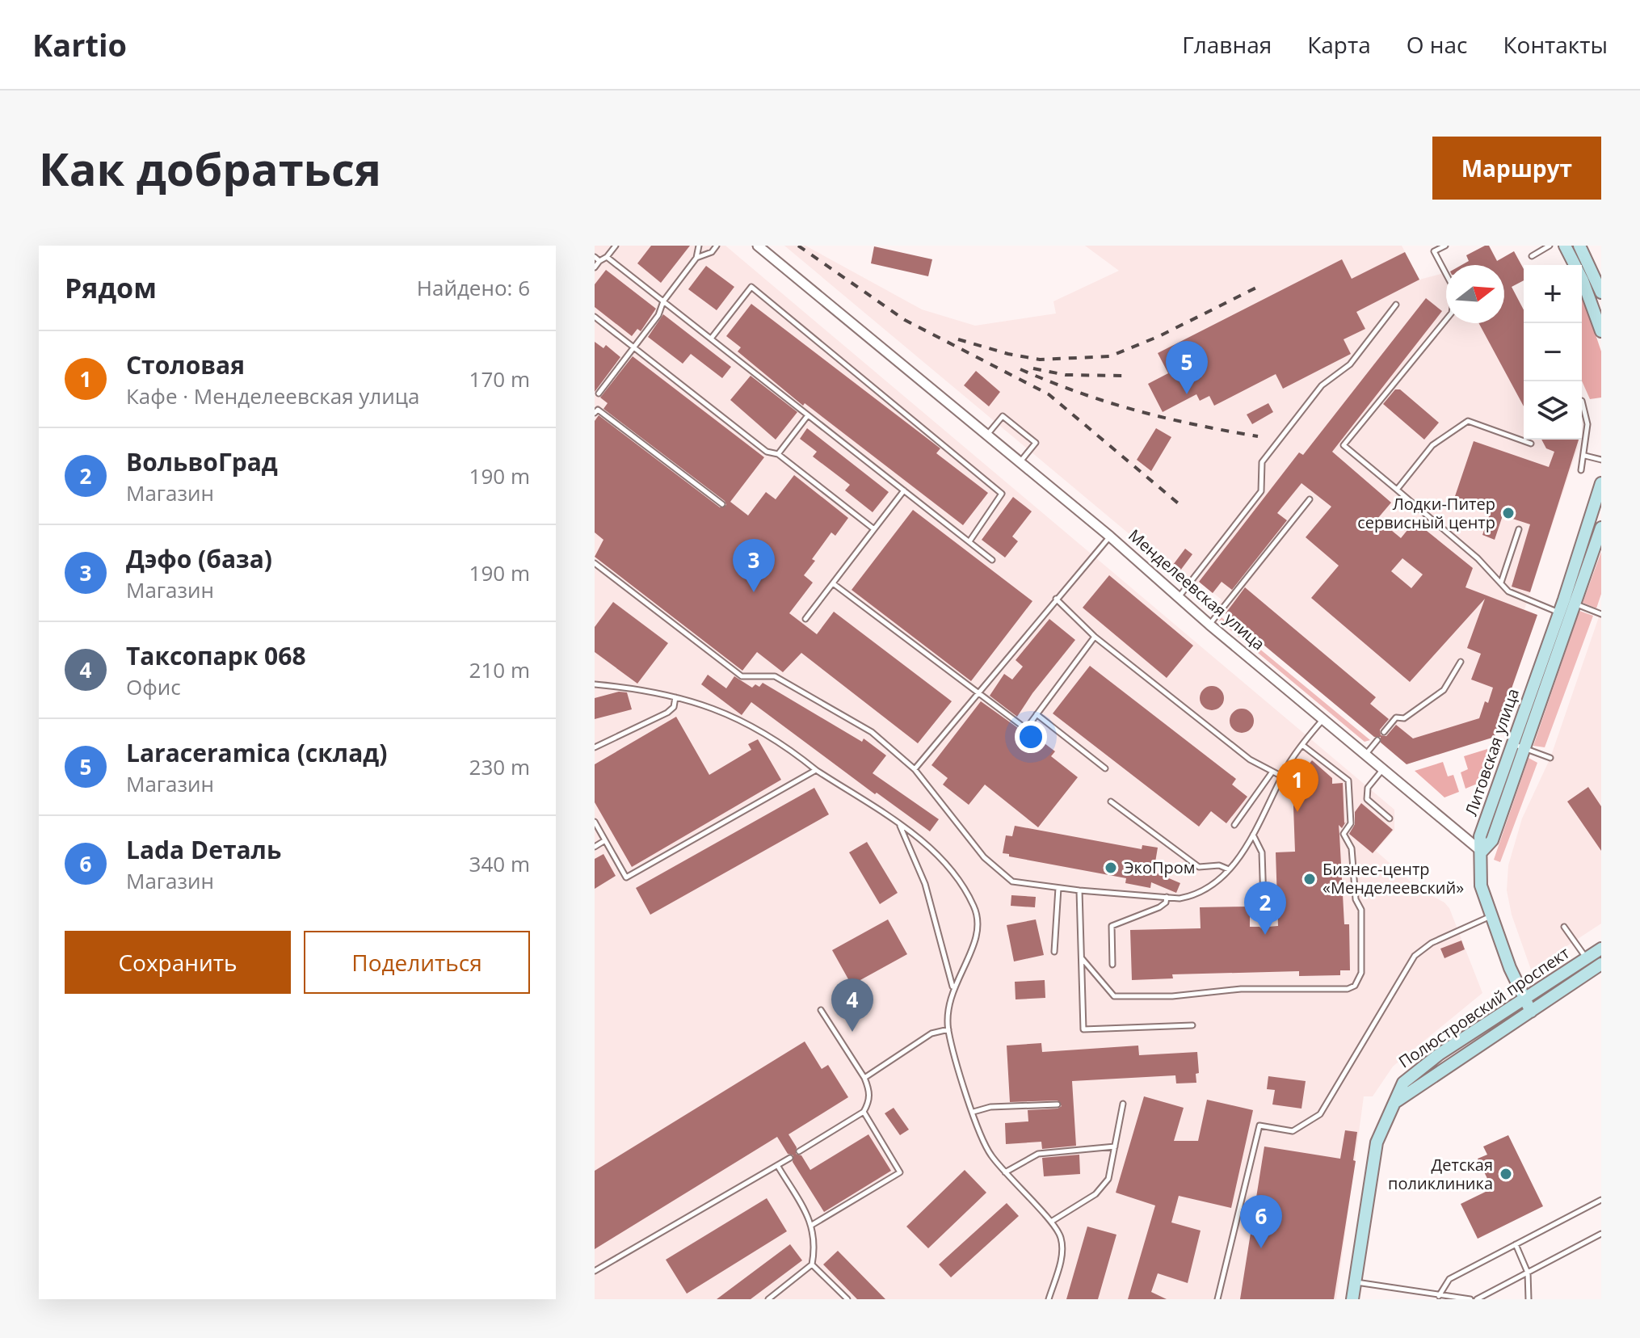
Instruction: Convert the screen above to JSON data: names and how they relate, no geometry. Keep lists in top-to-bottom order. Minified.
{"streets":{"street":["Менделеевская улица","Литовская улица","Полюстровский проспект"]},"crossings":[["Менделеевская улица","Литовская улица"]],"places":["Лодки-Питер сервисный центр","ЭкоПром","Бизнес-центр «Менделеевский»","Детская поликлиника"],"north":"right","page":{"header":"Kartio","nav":["Главная","Карта","О нас","Контакты"],"buttons":["Маршрут",["Сохранить","Поделиться"]],"title":"Как добраться","heading":["Рядом","Найдено: 6"],"map_buttons":["+","−"],"list":[{"mark":"1","name":"Столовая","note":"Кафе · Менделеевская улица","value":"170 m"},{"mark":"2","name":"ВольвоГрад","note":"Магазин","value":"190 m"},{"mark":"3","name":"Дэфо (база)","note":"Магазин","value":"190 m"},{"mark":"4","name":"Таксопарк 068","note":"Офис","value":"210 m"},{"mark":"5","name":"Laraceramica (склад)","note":"Магазин","value":"230 m"},{"mark":"6","name":"Lada Dеталь","note":"Магазин","value":"340 m"}],"pins":["5","3","1","2","4","6"]}}
